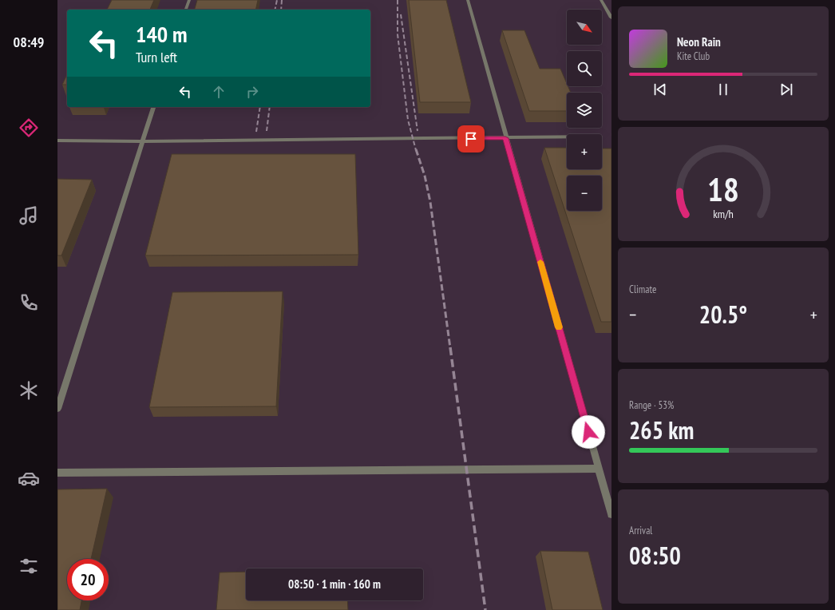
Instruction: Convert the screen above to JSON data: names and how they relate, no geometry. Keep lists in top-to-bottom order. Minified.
{"north":"bottom right","page":{"tabs":"08:49","map_buttons":["+","−"],"turn":["140 m","Turn left"],"song":["Neon Rain","Kite Club"],"tile":["Climate",["Range · 53%","265 km"],["Arrival","08:50"]],"heat":["−","20.5°","+"],"limit":"20","trip":"08:50 · 1 min · 160 m","gauge":["18","km/h"]}}
